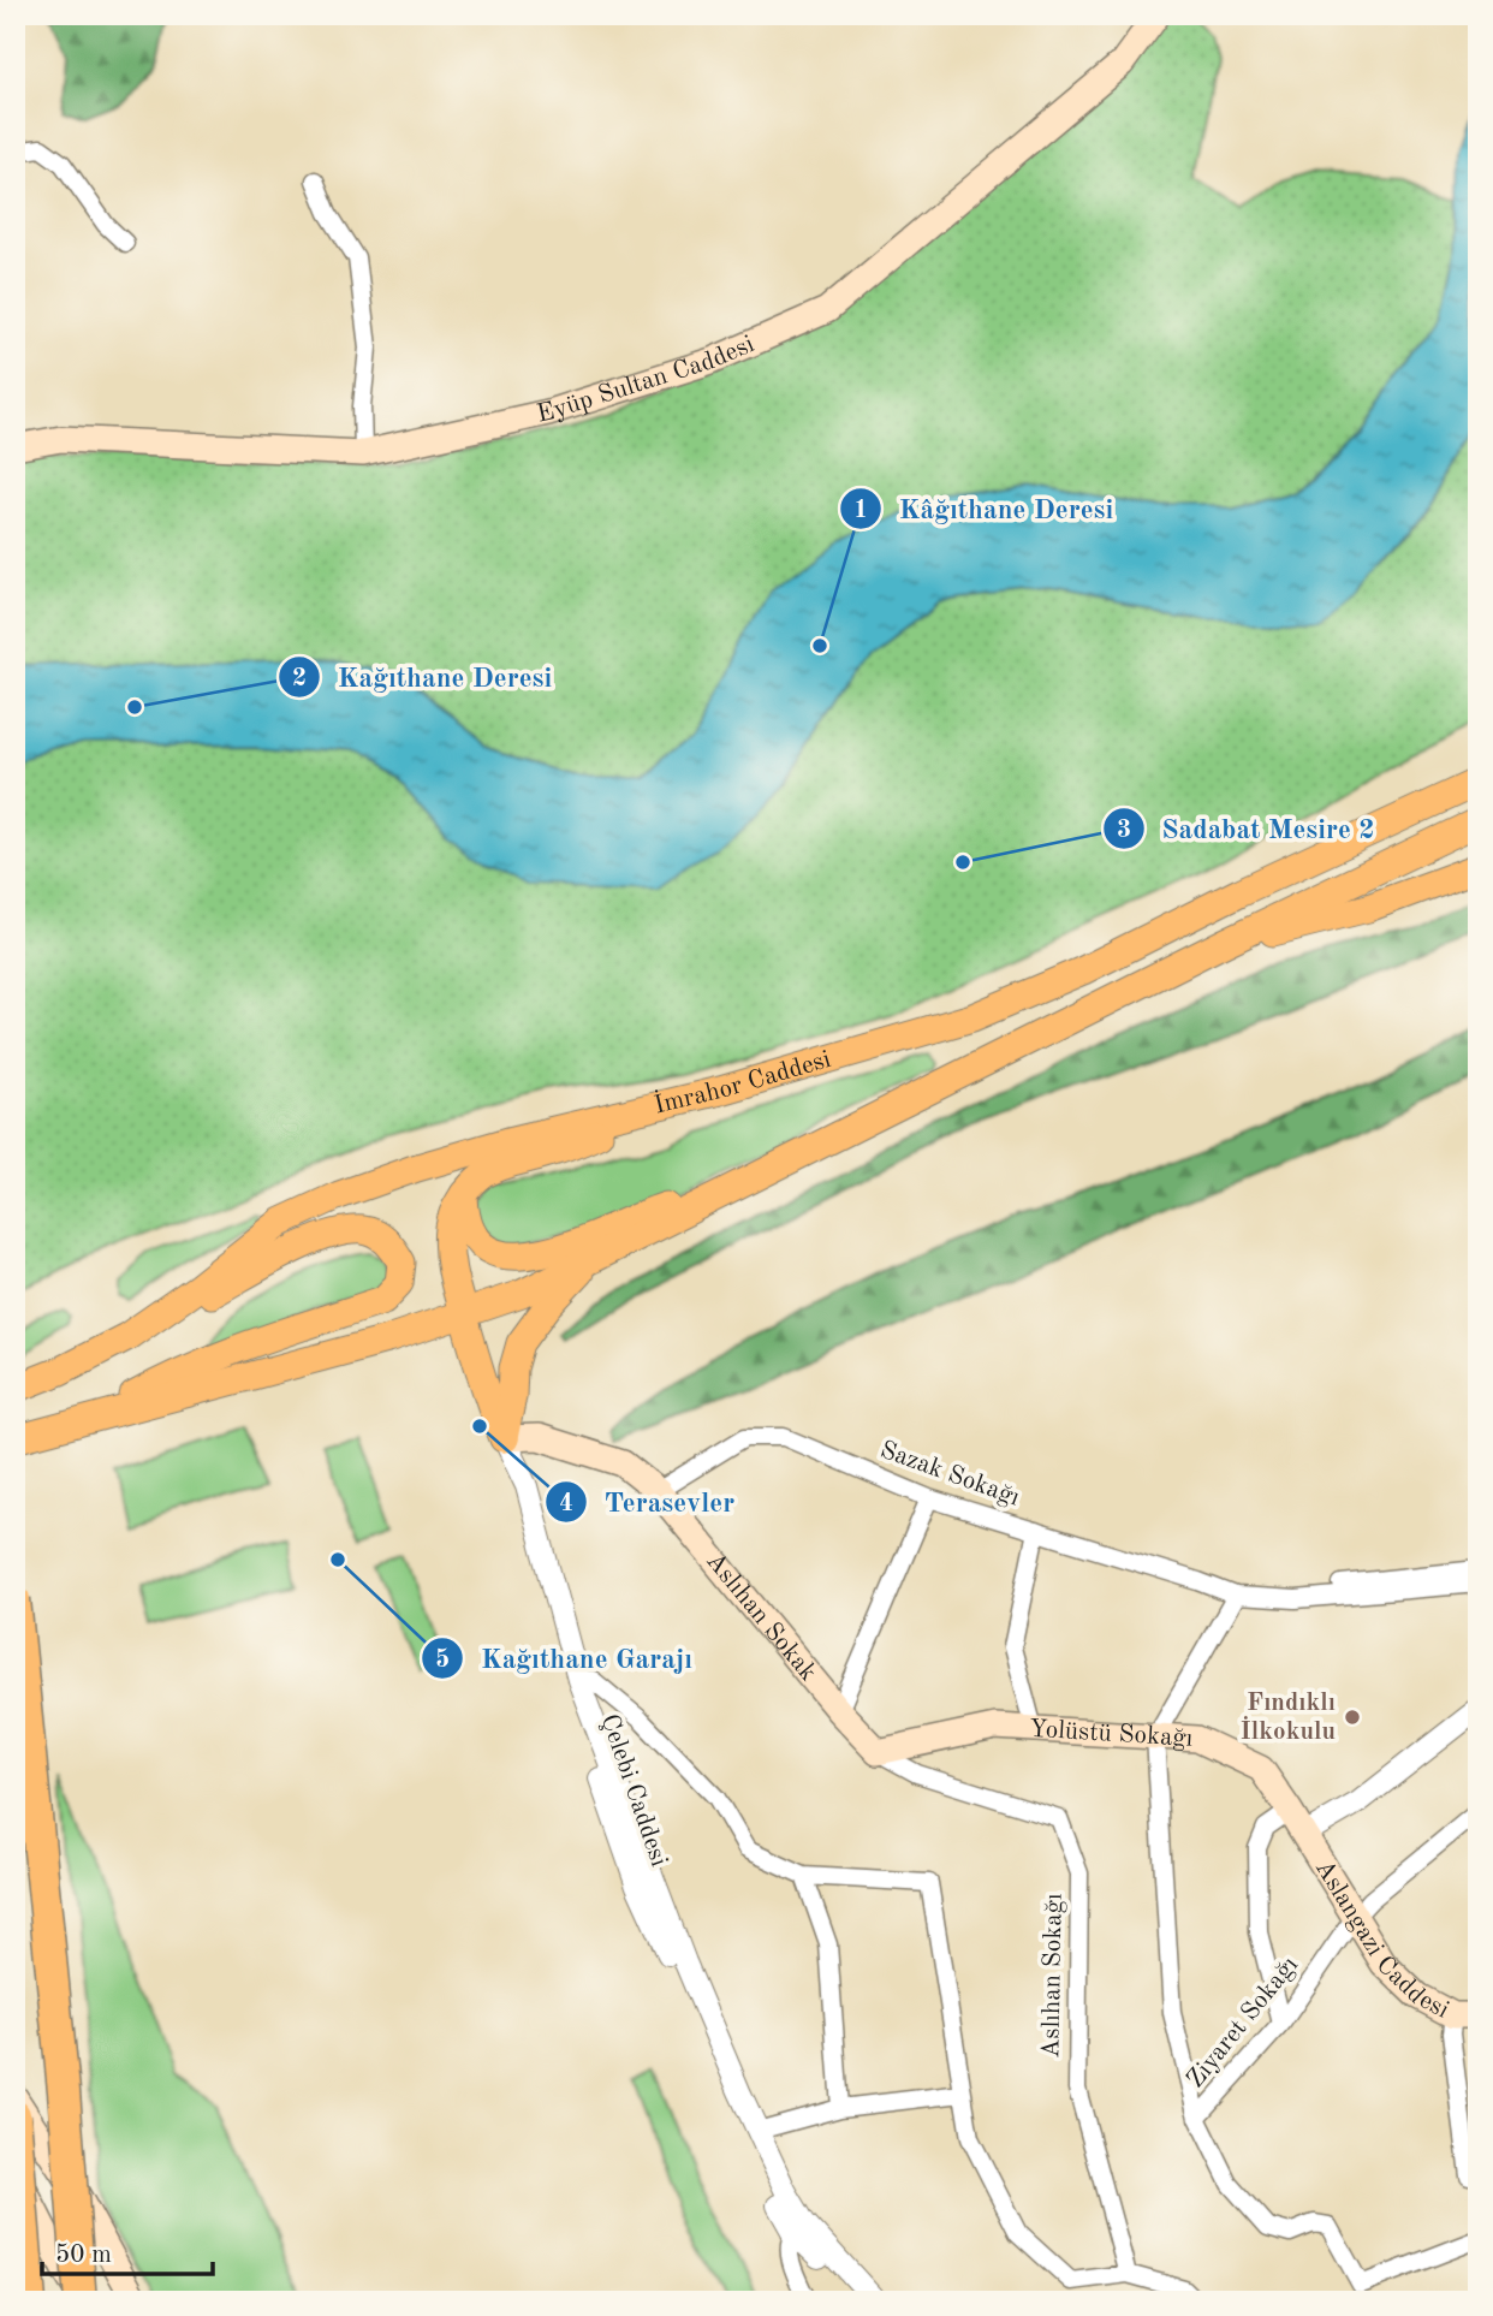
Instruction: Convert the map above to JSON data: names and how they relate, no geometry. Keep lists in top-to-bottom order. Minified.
{"streets":{"main road":["Eyüp Sultan Caddesi","İmrahor Caddesi","Aslıhan Sokak","Yolüstü Sokağı","Aslangazi Caddesi"],"street":["Sazak Sokağı","Çelebi Caddesi","Aslıhan Sokağı","Ziyaret Sokağı"]},"crossings":[["Sazak Sokağı","Aslıhan Sokak"],["Aslıhan Sokak","Yolüstü Sokağı"],["Aslıhan Sokak","Çelebi Caddesi"],["Aslıhan Sokak","Aslıhan Sokağı"],["Yolüstü Sokağı","Aslangazi Caddesi"],["Yolüstü Sokağı","Aslıhan Sokağı"],["Aslangazi Caddesi","Ziyaret Sokağı"]],"places":["Kâğıthane Deresi","Kağıthane Deresi","Sadabat Mesire 2","Terasevler","Kağıthane Garajı","Fındıklı İlkokulu"],"scale_bar":"50 m"}
